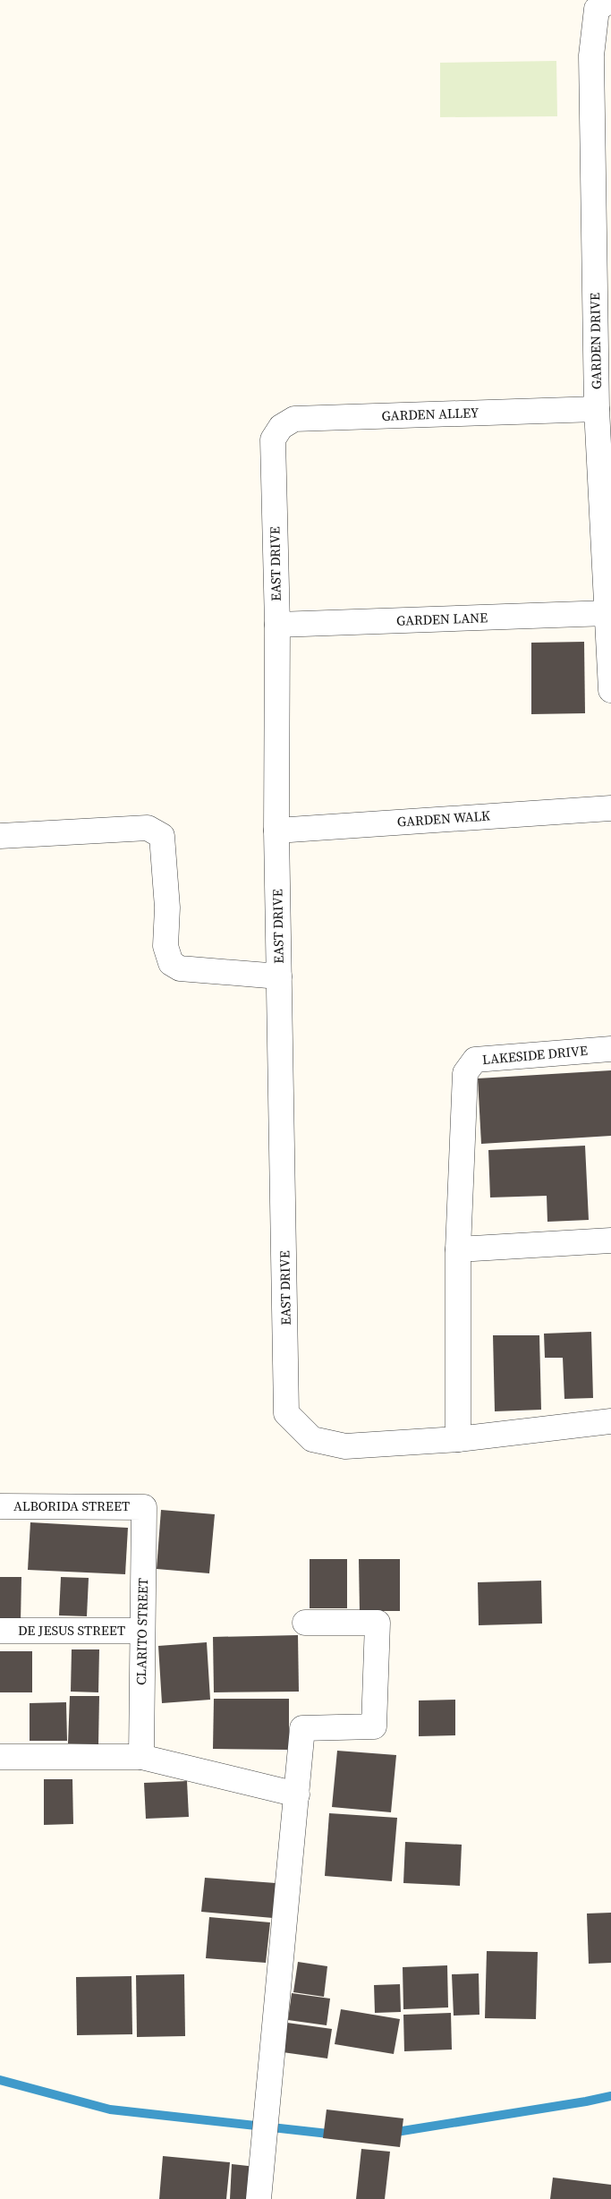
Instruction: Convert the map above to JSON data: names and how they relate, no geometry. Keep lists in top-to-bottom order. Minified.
{"streets":{"street":["GARDEN DRIVE","GARDEN ALLEY","EAST DRIVE","GARDEN LANE","GARDEN WALK","LAKESIDE DRIVE","ALBORIDA STREET","DE JESUS STREET","CLARITO STREET"]},"crossings":[["GARDEN DRIVE","GARDEN ALLEY"],["GARDEN DRIVE","GARDEN LANE"],["GARDEN ALLEY","EAST DRIVE"],["EAST DRIVE","GARDEN LANE"],["EAST DRIVE","GARDEN WALK"],["ALBORIDA STREET","CLARITO STREET"],["DE JESUS STREET","CLARITO STREET"]]}
